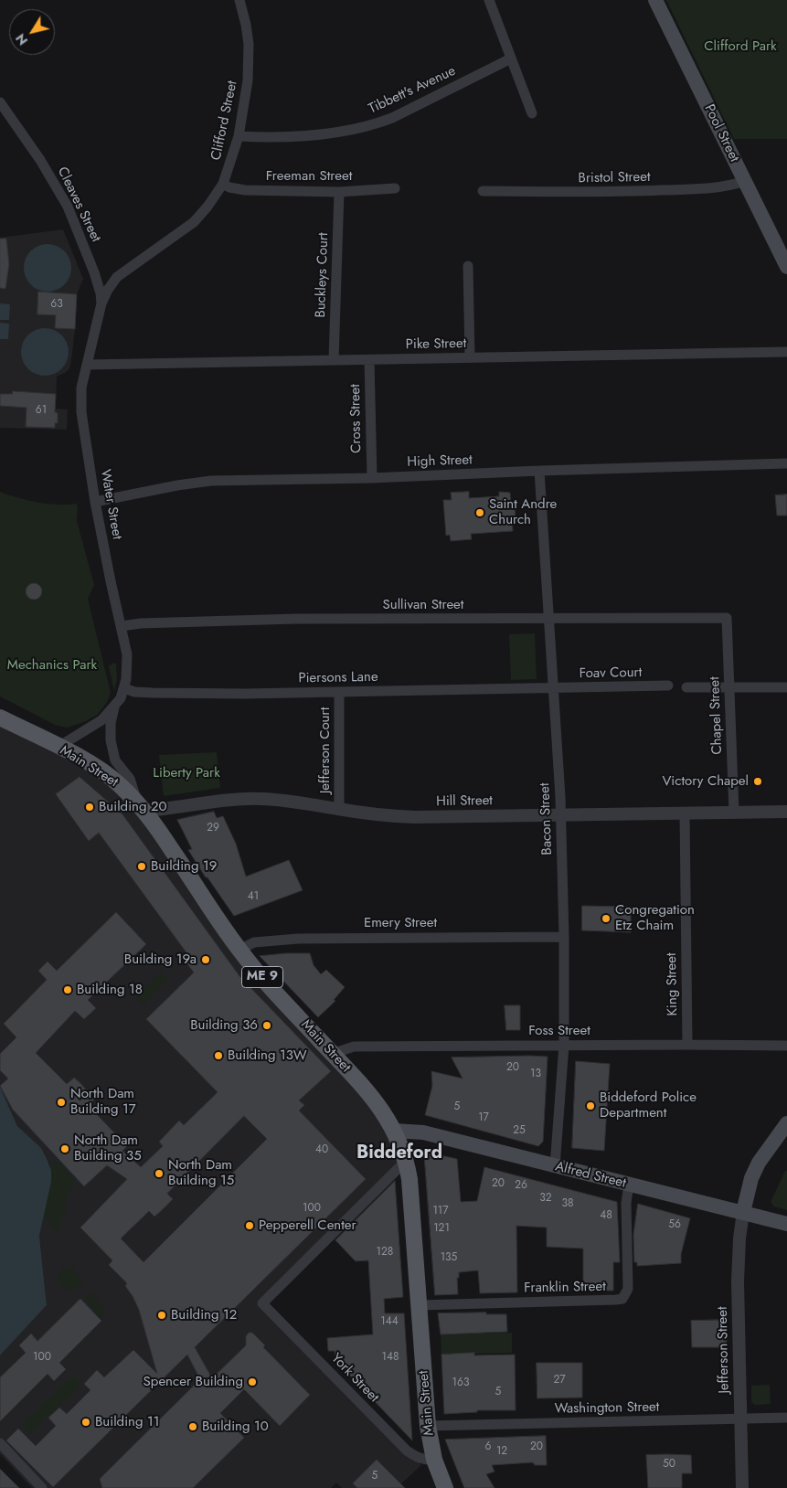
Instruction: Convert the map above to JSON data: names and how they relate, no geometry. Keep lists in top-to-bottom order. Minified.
{"streets":{"main road":["Pool Street","Main Street","ME 9","Alfred Street"],"street":["Tibbett's Avenue","Clifford Street","Freeman Street","Bristol Street","Cleaves Street","Buckleys Court","Pike Street","Cross Street","High Street","Water Street","Sullivan Street","Foav Court","Piersons Lane","Chapel Street","Jefferson Court","Hill Street","Bacon Street","Emery Street","King Street","Foss Street","Franklin Street","Jefferson Street","York Street","Washington Street"]},"crossings":[["Tibbett's Avenue","Clifford Street"],["Clifford Street","Freeman Street"],["Clifford Street","Cleaves Street"],["Clifford Street","Water Street"],["Pool Street","Bristol Street"],["Freeman Street","Buckleys Court"],["Cleaves Street","Water Street"],["Buckleys Court","Pike Street"],["Pike Street","Cross Street"],["Pike Street","Water Street"],["Cross Street","High Street"],["High Street","Water Street"],["High Street","Bacon Street"],["Water Street","Sullivan Street"],["Water Street","Piersons Lane"],["Sullivan Street","Chapel Street"],["Sullivan Street","Bacon Street"],["Foav Court","Piersons Lane"],["Foav Court","Bacon Street"],["Piersons Lane","Jefferson Court"],["Piersons Lane","Bacon Street"],["Chapel Street","Hill Street"],["Jefferson Court","Hill Street"],["Main Street","Hill Street"],["Main Street","Emery Street"],["Main Street","Foss Street"],["Main Street","Alfred Street"],["Main Street","Franklin Street"],["Main Street","York Street"],["Main Street","Washington Street"],["Hill Street","Bacon Street"],["Hill Street","King Street"],["Bacon Street","Emery Street"],["Bacon Street","Foss Street"],["Bacon Street","Alfred Street"],["King Street","Foss Street"],["Alfred Street","Franklin Street"],["Alfred Street","Jefferson Street"],["Jefferson Street","Washington Street"]],"districts":["Biddeford"],"parks":["Clifford Park","Mechanics Park","Liberty Park"],"places":["Saint Andre Church","Victory Chapel","Building 20","Building 19","Congregation Etz Chaim","Building 19a","Building 18","Building 36","Building 13W","North Dam Building 17","Biddeford Police Department","North Dam Building 35","North Dam Building 15","Pepperell Center","Building 12","Spencer Building","Building 11","Building 10"],"house_numbers":["63","61","29","41","20","13","5","17","25","40","20","26","32","38","100","117","48","56","121","128","135","144","100","148","27","163","5","6","20","12","50","5"],"north":"bottom left"}
